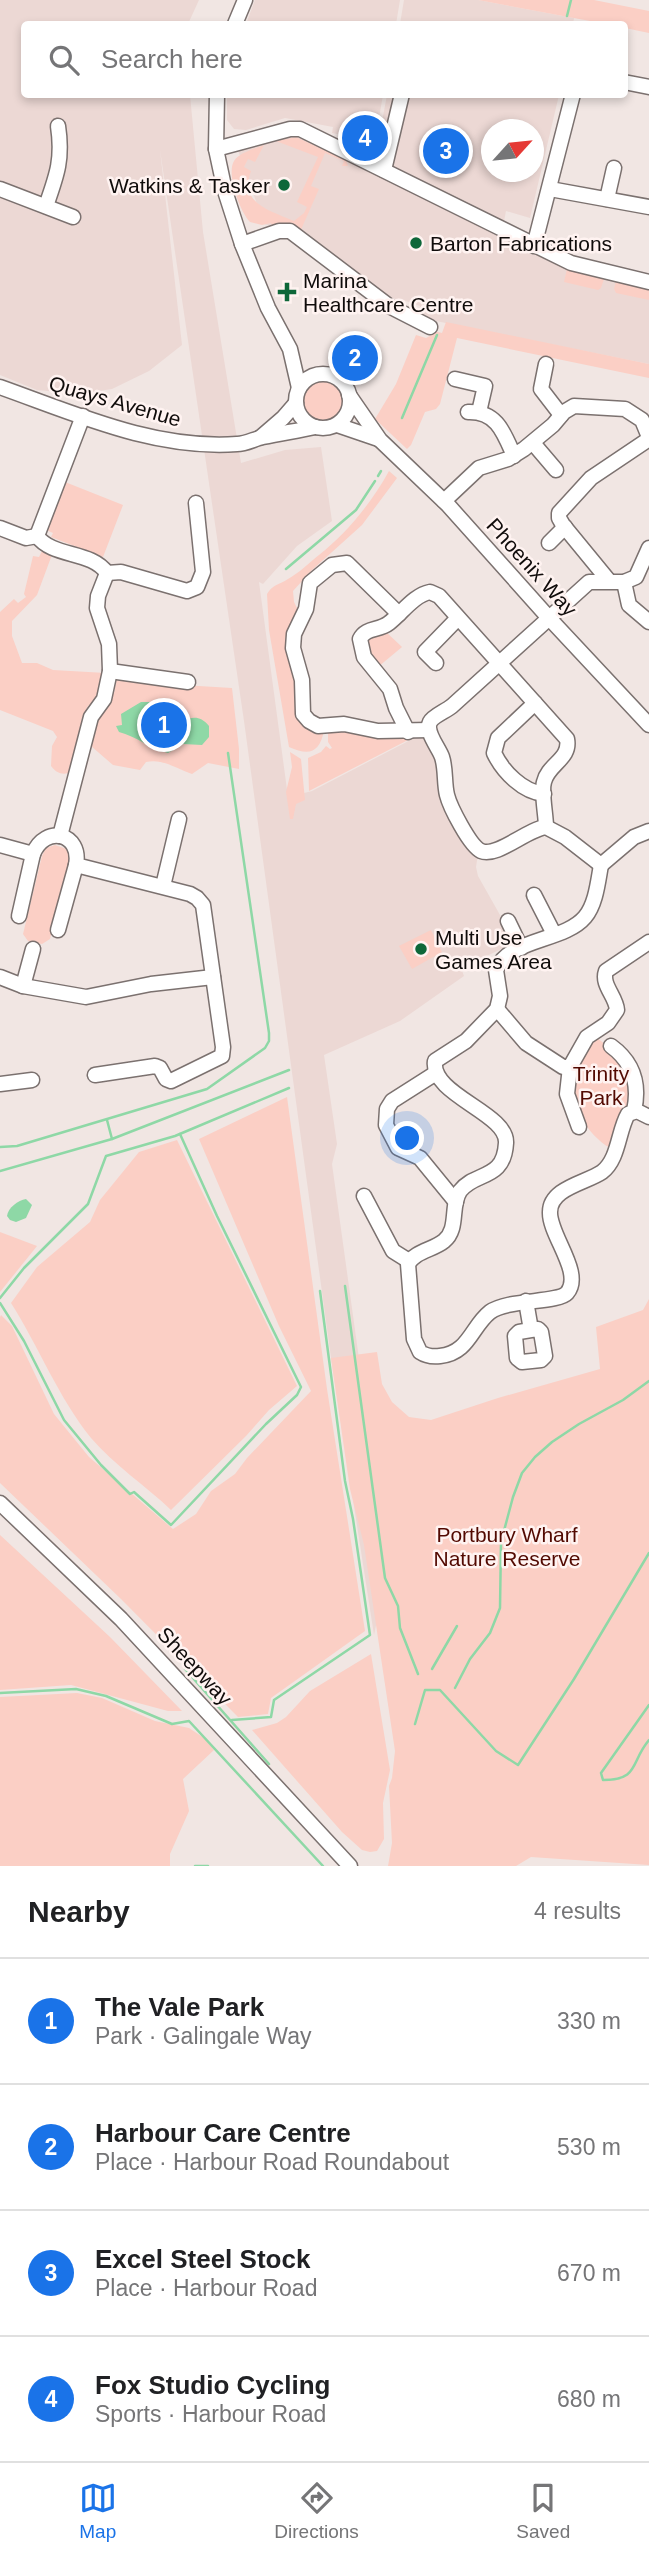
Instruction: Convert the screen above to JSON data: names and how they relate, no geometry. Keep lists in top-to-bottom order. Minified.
{"streets":{"street":["Quays Avenue","Phoenix Way","Sheepway"]},"crossings":[["Quays Avenue","Phoenix Way"]],"parks":["Trinity Park","Portbury Wharf Nature Reserve"],"places":{"other":["Watkins & Tasker","Barton Fabrications","Multi Use Games Area"],"health":["Marina Healthcare Centre"]},"north":"top right","page":{"search":"Search here","pins":["4","3","2","1"],"heading":["Nearby","4 results"],"list":[{"mark":"1","name":"The Vale Park","note":"Park · Galingale Way","value":"330 m"},{"mark":"2","name":"Harbour Care Centre","note":"Place · Harbour Road Roundabout","value":"530 m"},{"mark":"3","name":"Excel Steel Stock","note":"Place · Harbour Road","value":"670 m"},{"mark":"4","name":"Fox Studio Cycling","note":"Sports · Harbour Road","value":"680 m"}],"nav":["Map","Directions","Saved"]}}
